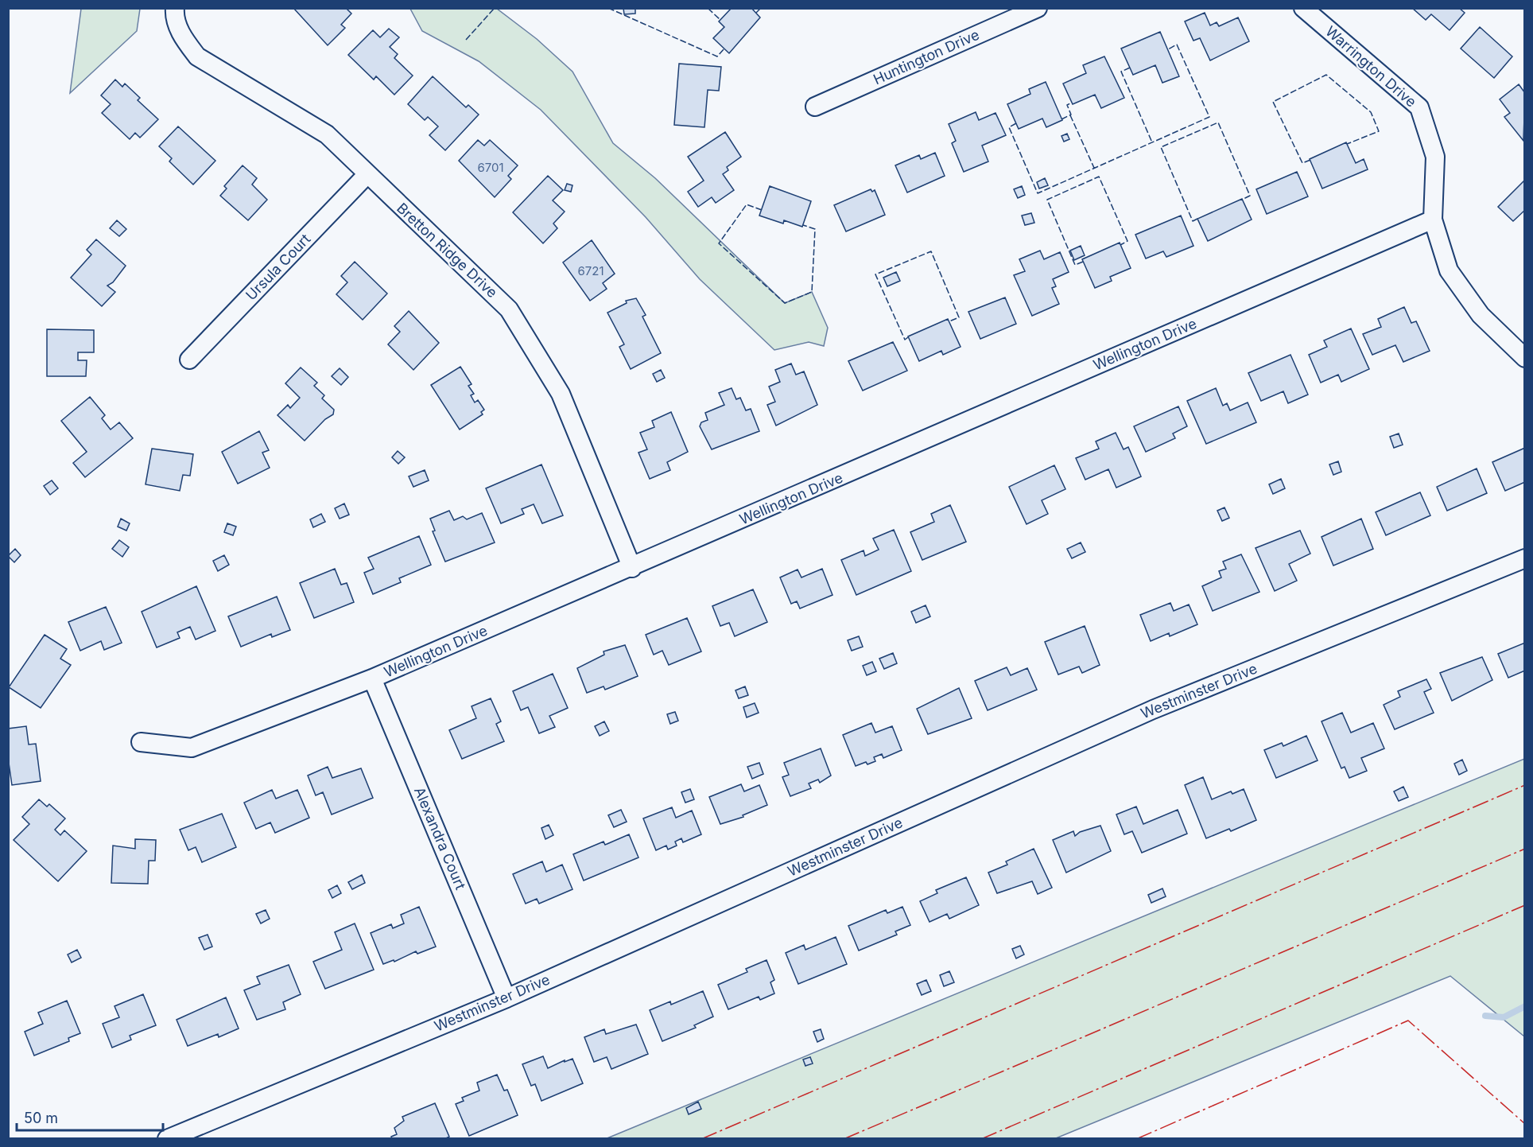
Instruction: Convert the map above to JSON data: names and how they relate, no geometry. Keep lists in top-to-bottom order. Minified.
{"streets":{"street":["Huntington Drive","Warrington Drive","Bretton Ridge Drive","Ursula Court","Wellington Drive","Westminster Drive","Alexandra Court"]},"crossings":[["Warrington Drive","Wellington Drive"],["Bretton Ridge Drive","Ursula Court"],["Bretton Ridge Drive","Wellington Drive"],["Wellington Drive","Alexandra Court"],["Westminster Drive","Alexandra Court"]],"house_numbers":["6701","6721"],"scale_bar":"50 m"}
